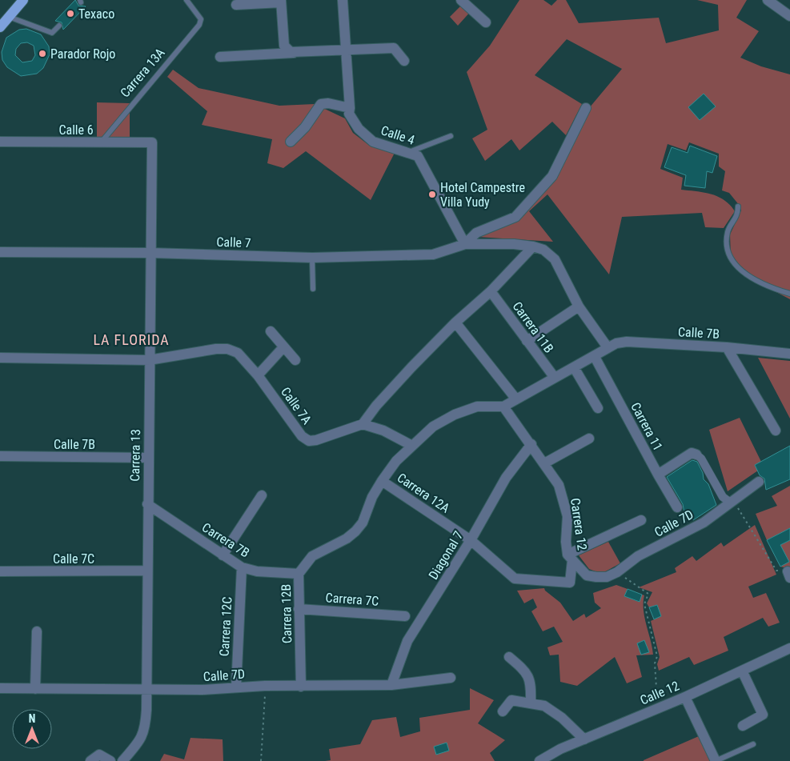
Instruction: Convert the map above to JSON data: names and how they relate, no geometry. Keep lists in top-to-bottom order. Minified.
{"streets":{"street":["Calle 6","Calle 4","Calle 7","Carrera 11B","Calle 7B","Calle 7A","Carrera 11","Carrera 13","Carrera 12A","Calle 7D","Carrera 12","Carrera 7B","Diagonal 7","Calle 7C","Carrera 7C","Carrera 12B","Carrera 12C","Calle 12"],"lane":["Carrera 13A"]},"crossings":[["Carrera 13A","Calle 6"],["Calle 6","Carrera 13"],["Calle 4","Calle 7"],["Calle 7","Carrera 13"],["Calle 7B","Carrera 13"],["Calle 7A","Carrera 13"],["Carrera 13","Calle 7D"],["Carrera 13","Carrera 7B"],["Carrera 13","Calle 7C"],["Carrera 12A","Diagonal 7"],["Carrera 12A","Carrera 12B"],["Calle 7D","Carrera 12"],["Calle 7D","Diagonal 7"],["Calle 7D","Carrera 12B"],["Calle 7D","Carrera 12C"],["Carrera 12","Diagonal 7"],["Carrera 12","Carrera 12B"],["Carrera 7B","Carrera 12B"],["Carrera 7B","Carrera 12C"],["Carrera 7C","Carrera 12B"]],"districts":["LA FLORIDA"],"places":["Texaco","Parador Rojo","Hotel Campestre Villa Yudy"],"north":"top"}
